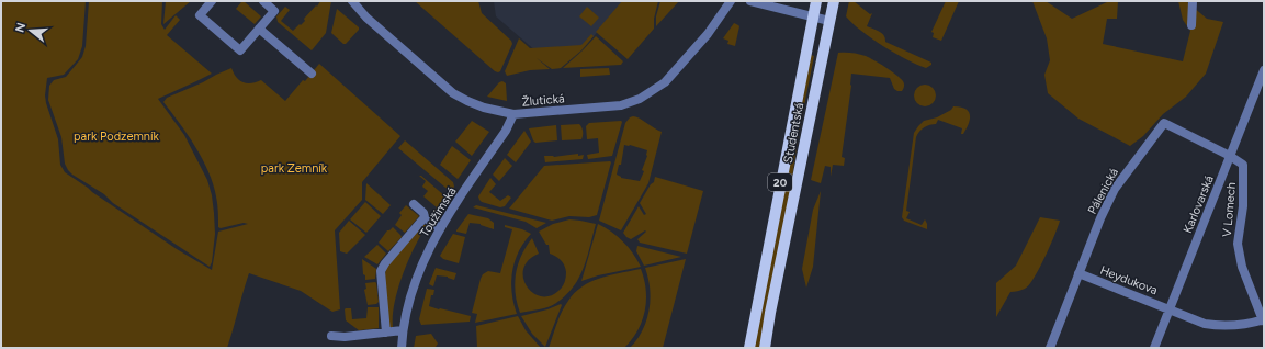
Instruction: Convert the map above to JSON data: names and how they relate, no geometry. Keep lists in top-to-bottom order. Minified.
{"streets":{"main road":["Studentská","20"],"street":["Žlutická","Pálenická","Karlovarská","V Lomech","Toužimská","Heydukova"]},"crossings":[["Žlutická","Toužimská"],["Pálenická","Karlovarská"],["Pálenická","V Lomech"],["Pálenická","Heydukova"],["Karlovarská","V Lomech"],["Karlovarská","Heydukova"],["V Lomech","Heydukova"]],"parks":["park Podzemník","park Zemník"],"north":"left"}
